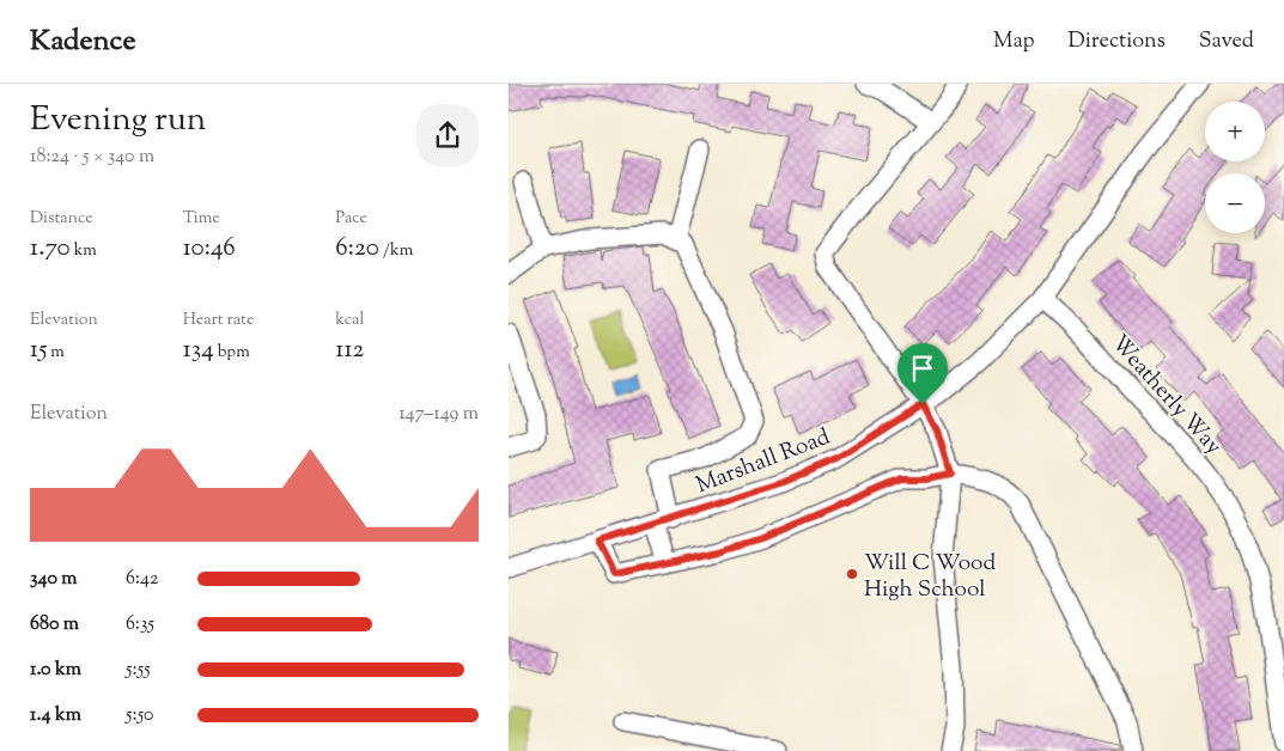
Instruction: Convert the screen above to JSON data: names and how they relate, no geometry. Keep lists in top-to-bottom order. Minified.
{"streets":{"street":["Weatherly Way","Marshall Road"]},"crossings":[["Weatherly Way","Marshall Road"]],"places":["Will C Wood High School"],"page":{"header":"Kadence","nav":["Map","Directions","Saved"],"heading":["Evening run","18:24 · 5 × 340 m"],"map_buttons":["+","−"],"stats":[["Distance","1.70 km"],["Time","10:46"],["Pace","6:20 /km"],["Elevation","15 m"],["Heart rate","134 bpm"],["kcal","112"]],"chart":["Elevation","147–149 m"],"list":[{"name":"340 m","note":"6:42"},{"name":"680 m","note":"6:35"},{"name":"1.0 km","note":"5:55"},{"name":"1.4 km","note":"5:50"}]}}
